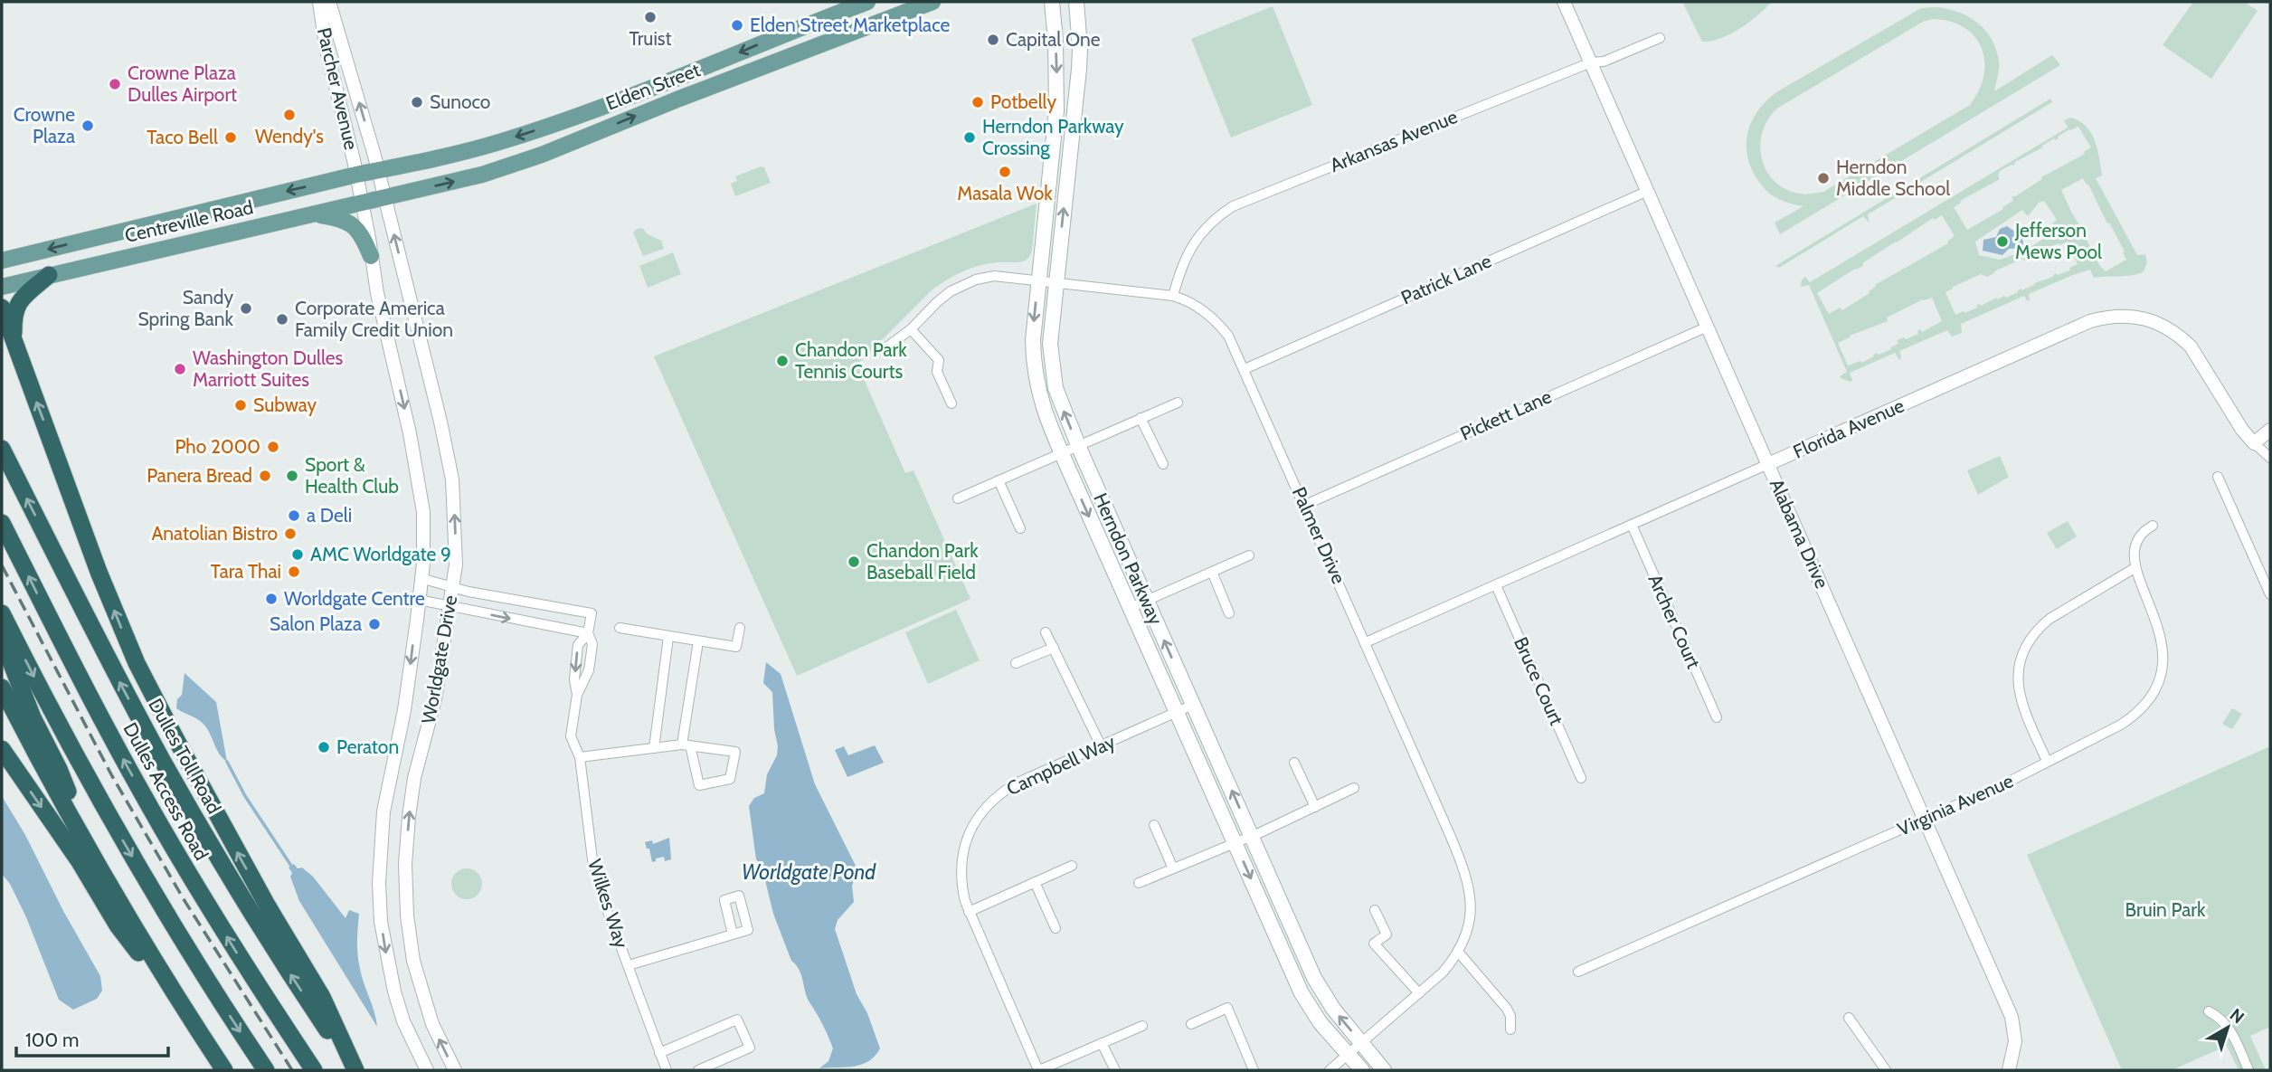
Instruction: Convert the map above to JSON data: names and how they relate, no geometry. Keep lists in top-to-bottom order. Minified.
{"streets":{"highway":["Dulles Toll Road","Dulles Access Road"],"main road":["Elden Street","Centreville Road","Herndon Parkway"],"street":["Parcher Avenue","Arkansas Avenue","Patrick Lane","Pickett Lane","Florida Avenue","Alabama Drive","Palmer Drive","Archer Court","Worldgate Drive","Bruce Court","Campbell Way","Virginia Avenue","Wilkes Way"]},"crossings":[["Elden Street","Parcher Avenue"],["Elden Street","Centreville Road"],["Elden Street","Worldgate Drive"],["Parcher Avenue","Centreville Road"],["Parcher Avenue","Worldgate Drive"],["Arkansas Avenue","Alabama Drive"],["Arkansas Avenue","Palmer Drive"],["Centreville Road","Worldgate Drive"],["Patrick Lane","Alabama Drive"],["Patrick Lane","Palmer Drive"],["Pickett Lane","Alabama Drive"],["Pickett Lane","Palmer Drive"],["Florida Avenue","Alabama Drive"],["Florida Avenue","Palmer Drive"],["Florida Avenue","Archer Court"],["Florida Avenue","Bruce Court"],["Alabama Drive","Virginia Avenue"],["Palmer Drive","Herndon Parkway"],["Herndon Parkway","Campbell Way"],["Worldgate Drive","Wilkes Way"]],"water":["Worldgate Pond"],"parks":["Bruin Park"],"places":["Truist","Elden Street Marketplace","Capital One","Crowne Plaza Dulles Airport","Sunoco","Potbelly","Wendy's","Crowne Plaza","Taco Bell","Herndon Parkway Crossing","Masala Wok","Herndon Middle School","Jefferson Mews Pool","Sandy Spring Bank","Corporate America Family Credit Union","Chandon Park Tennis Courts","Washington Dulles Marriott Suites","Subway","Pho 2000","Panera Bread","Sport & Health Club","a Deli","Anatolian Bistro","AMC Worldgate 9","Chandon Park Baseball Field","Tara Thai","Worldgate Centre","Salon Plaza","Peraton"],"scale_bar":"100 m","north":"top right"}
